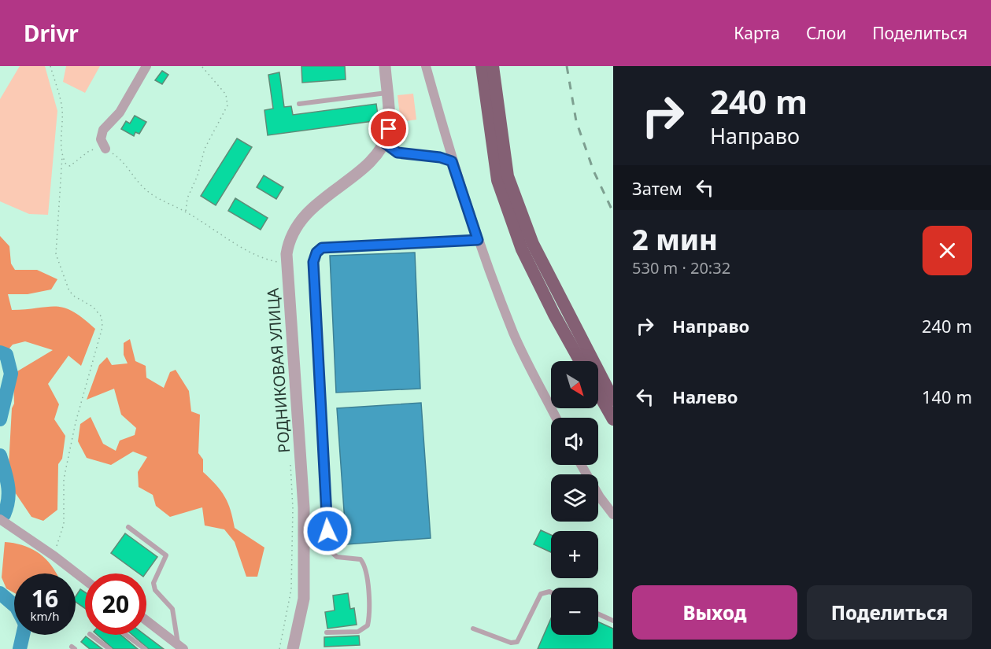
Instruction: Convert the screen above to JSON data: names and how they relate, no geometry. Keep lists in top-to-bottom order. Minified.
{"streets":{"street":["РОДНИКОВАЯ УЛИЦА"]},"north":"bottom right","page":{"header":"Drivr","nav":["Карта","Слои","Поделиться"],"turn":["240 m","Направо"],"then":"Затем","heading":["2 мин","530 m · 20:32"],"list":[{"name":"Направо","value":"240 m"},{"name":"Налево","value":"140 m"}],"map_buttons":["+","−"],"speed":"16 km/h","limit":"20","buttons":["Выход","Поделиться"]}}
